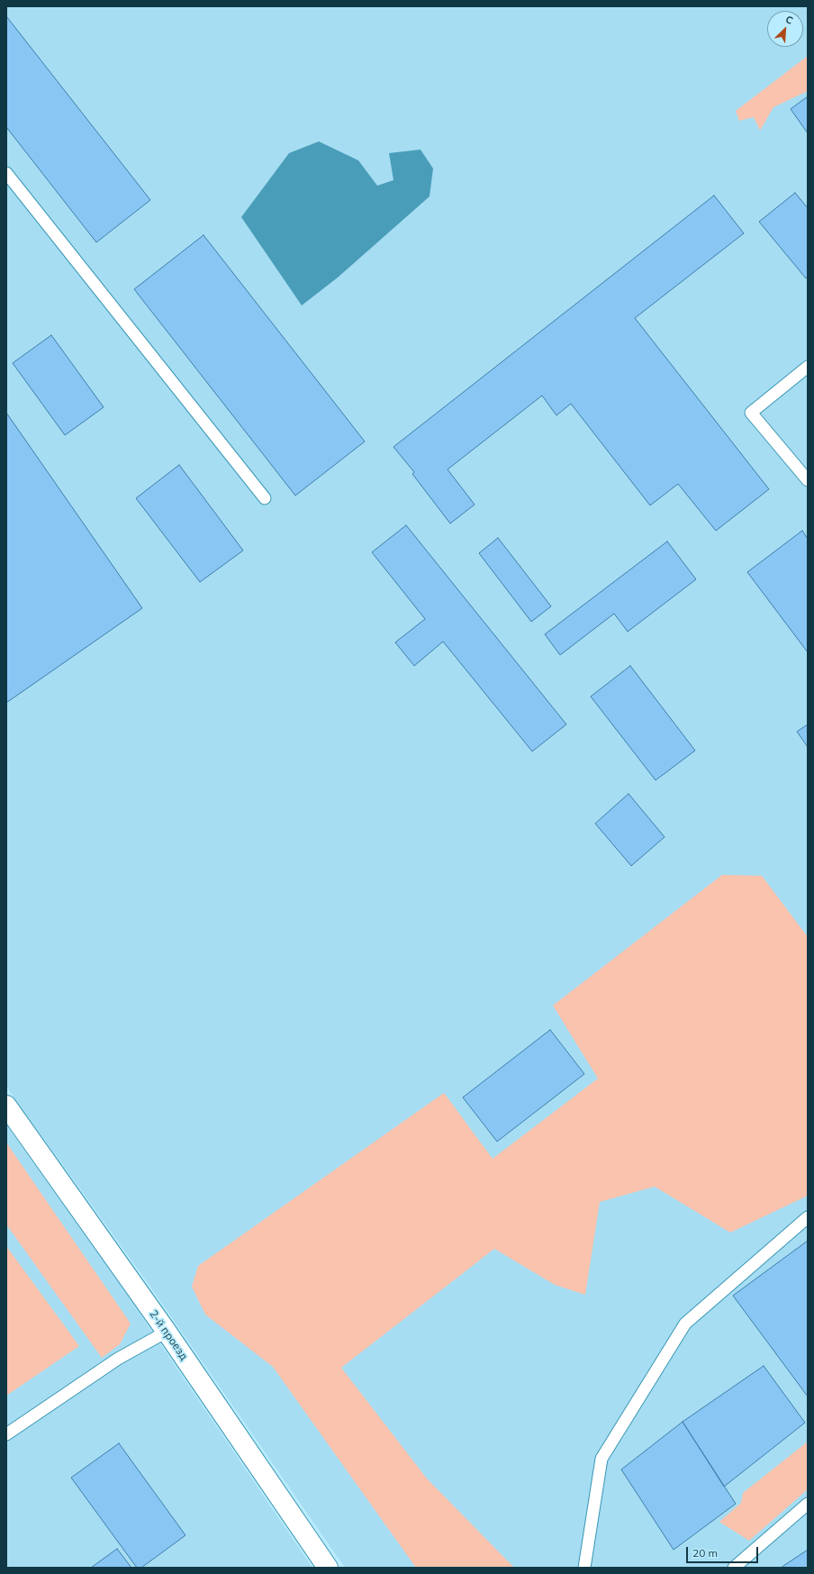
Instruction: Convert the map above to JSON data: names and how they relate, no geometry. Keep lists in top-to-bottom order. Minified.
{"streets":{"street":["2-й проезд"]},"scale_bar":"20 m","north":"top right"}
